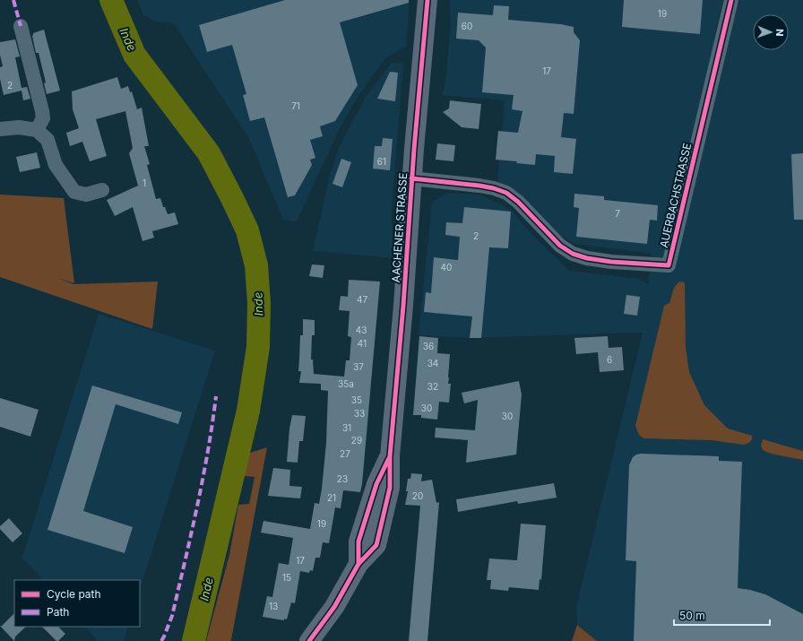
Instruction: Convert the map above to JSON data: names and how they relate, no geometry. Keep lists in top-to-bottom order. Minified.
{"streets":{"main road":["AACHENER STRASSE"],"street":["AUERBACHSTRASSE"]},"crossings":[["AUERBACHSTRASSE","AACHENER STRASSE"]],"water":["Inde"],"house_numbers":["19","60","17","2","71","61","1","7","2","40","47","43","41","36","6","34","37","35a","32","35","30","33","30","31","29","27","23","20","21","19","17","15","13"],"legend":["Cycle path","Path"],"scale_bar":"50 m","north":"right"}
